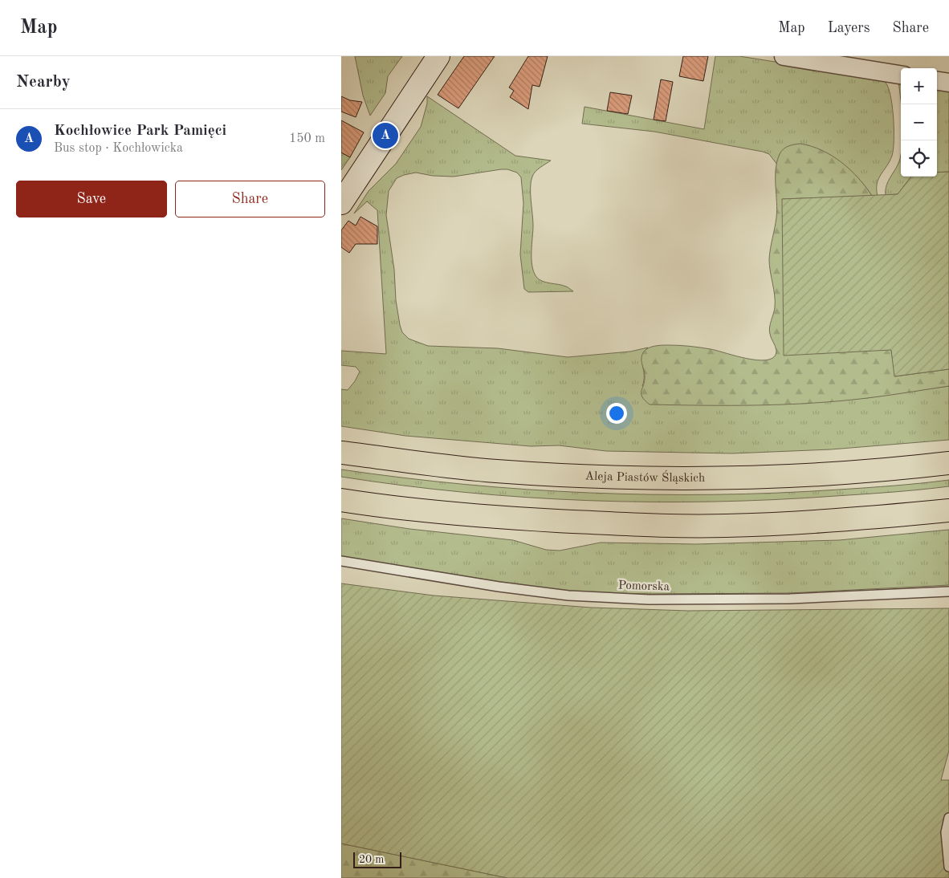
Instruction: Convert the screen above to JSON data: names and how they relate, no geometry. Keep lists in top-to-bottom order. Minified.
{"streets":{"highway":["Aleja Piastów Śląskich"],"lane":["Pomorska"]},"scale_bar":"20 m","page":{"header":"Map","nav":["Map","Layers","Share"],"heading":"Nearby","map_buttons":["+","−"],"list":[{"mark":"A","name":"Kochłowice Park Pamięci","note":"Bus stop · Kochłowicka","value":"150 m"}],"pins":"A","buttons":["Save","Share"],"scale":"20 m"}}
